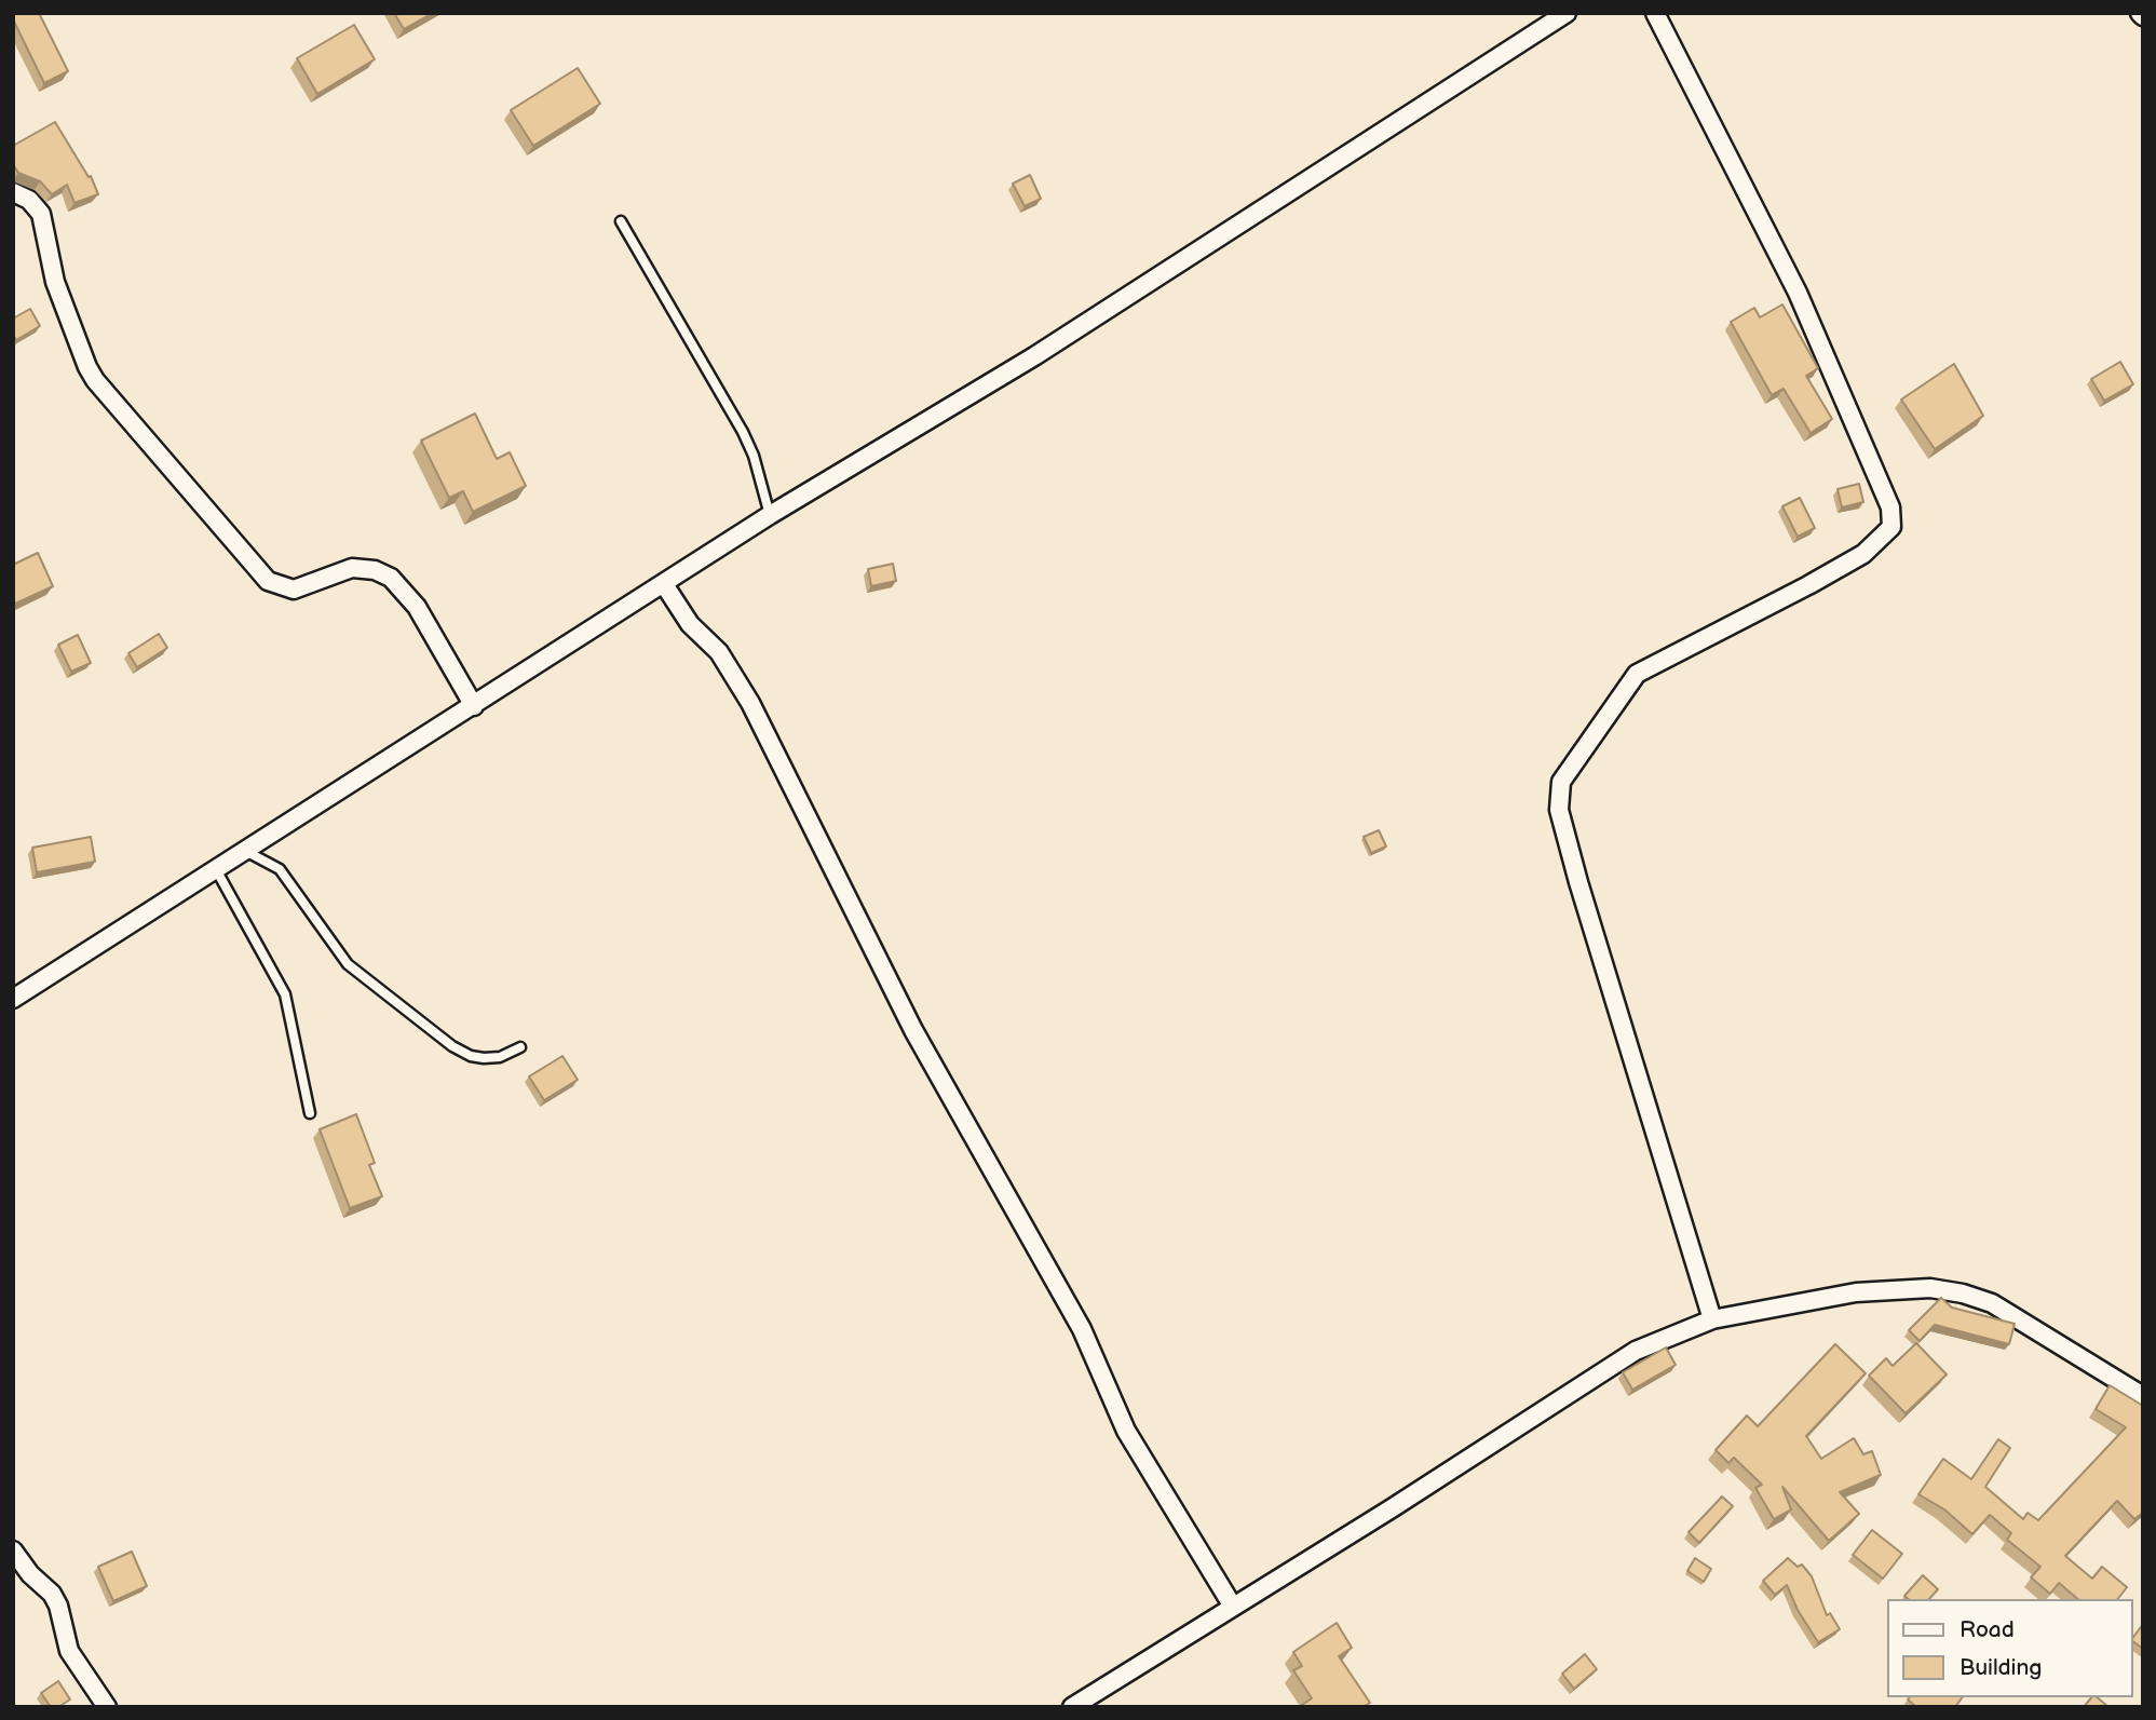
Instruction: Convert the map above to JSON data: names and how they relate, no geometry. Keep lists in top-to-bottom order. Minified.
{"legend":["Road","Building"]}
